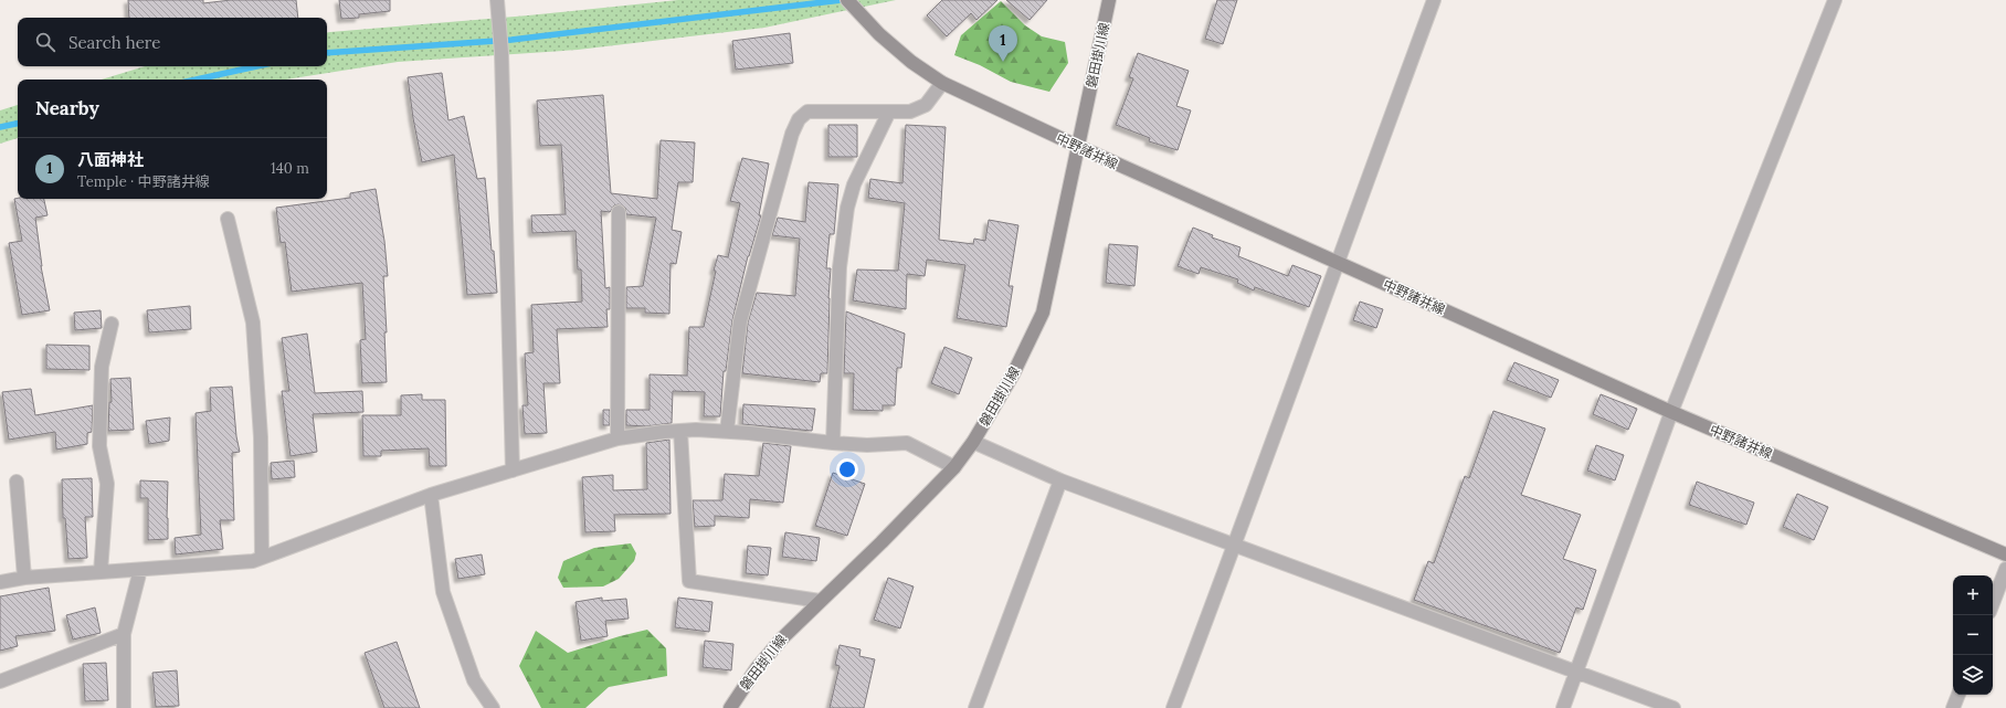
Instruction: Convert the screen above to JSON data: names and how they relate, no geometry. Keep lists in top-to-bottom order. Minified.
{"streets":{"main road":["磐田掛川線","中野諸井線"]},"crossings":[["磐田掛川線","中野諸井線"]],"page":{"search":"Search here","pins":"1","heading":"Nearby","list":[{"mark":"1","name":"八面神社","note":"Temple · 中野諸井線","value":"140 m"}],"map_buttons":["+","−"]}}
